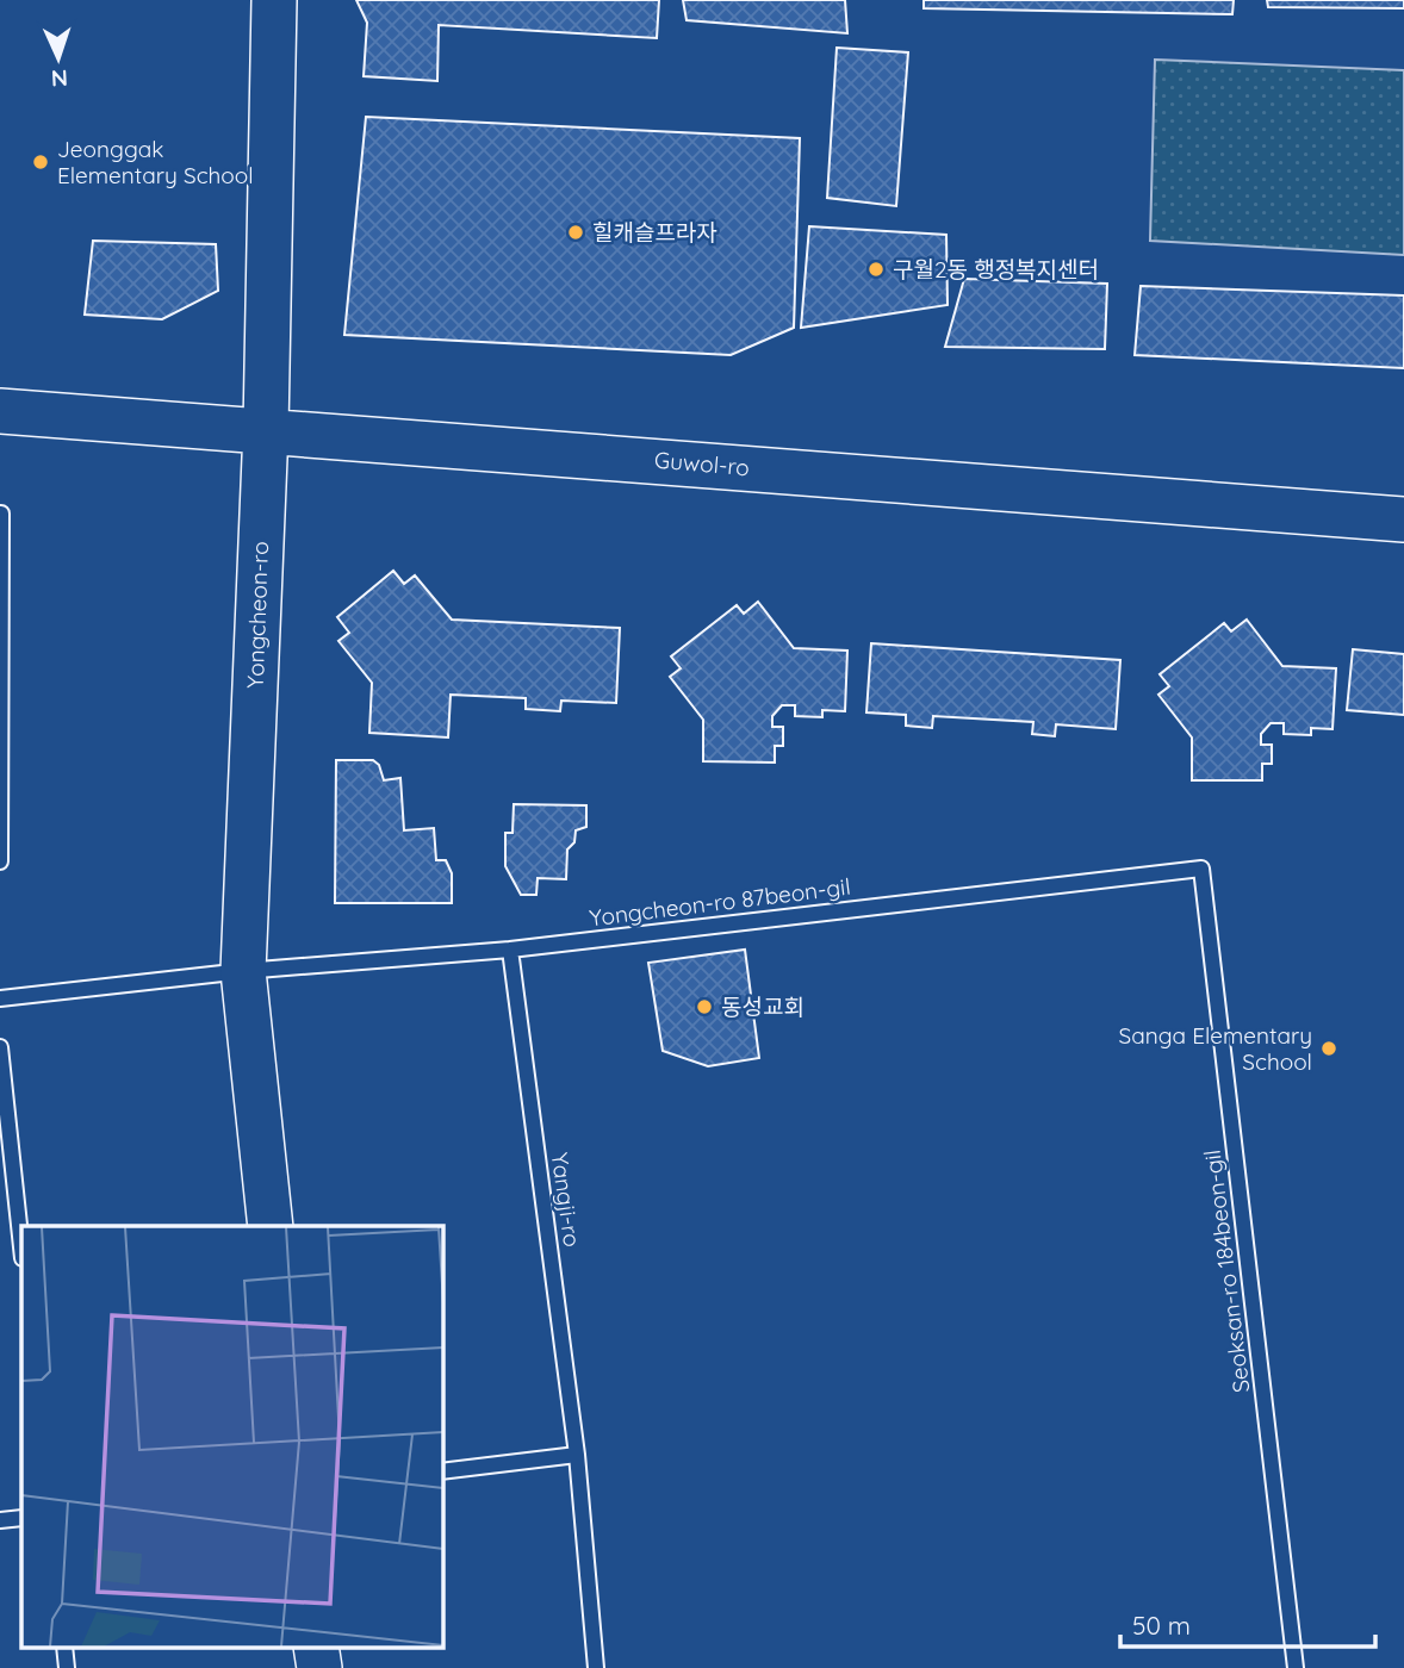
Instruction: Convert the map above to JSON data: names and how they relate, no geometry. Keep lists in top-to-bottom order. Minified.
{"streets":{"main road":["Guwol-ro","Yongcheon-ro"],"lane":["Yongcheon-ro 87beon-gil","Yangji-ro","Seoksan-ro 184beon-gil"]},"crossings":[["Guwol-ro","Yongcheon-ro"],["Yongcheon-ro","Yongcheon-ro 87beon-gil"],["Yongcheon-ro 87beon-gil","Yangji-ro"],["Yongcheon-ro 87beon-gil","Seoksan-ro 184beon-gil"]],"places":["Jeonggak Elementary School","힐캐슬프라자","구월2동 행정복지센터","동성교회","Sanga Elementary School"],"scale_bar":"50 m","north":"bottom"}
